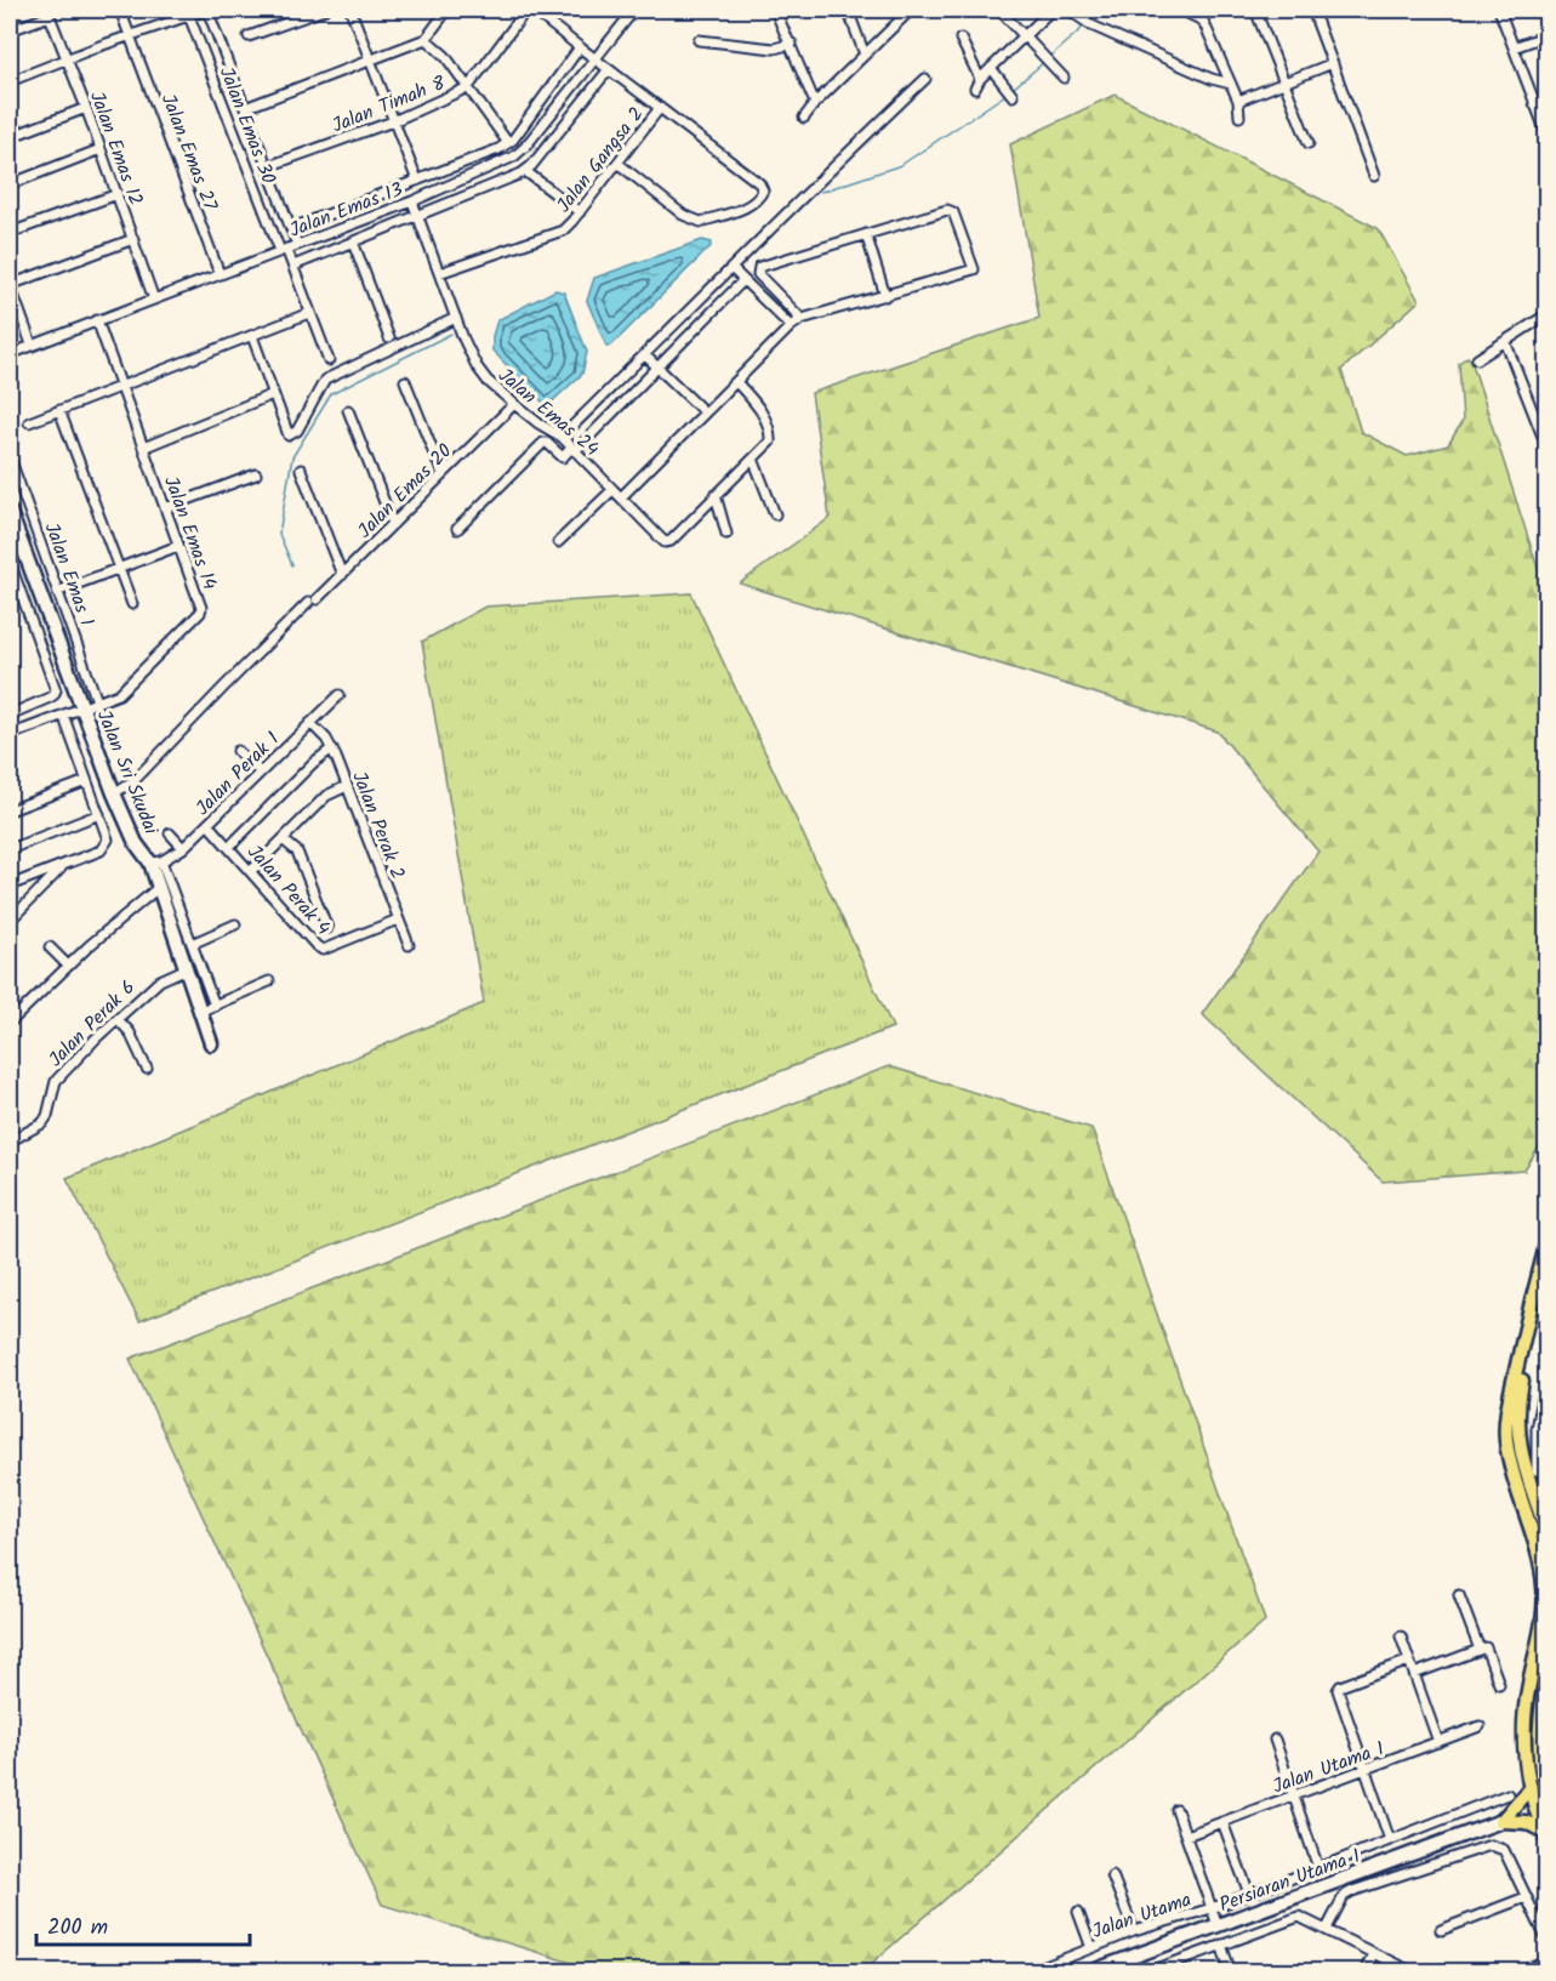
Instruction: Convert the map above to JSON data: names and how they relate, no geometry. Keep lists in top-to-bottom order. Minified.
{"streets":{"street":["Jalan Timah 8","Jalan Emas 30","Jalan Emas 12","Jalan Emas 27","Jalan Gangsa 2","Jalan Emas 13","Jalan Emas 24","Jalan Emas 20","Jalan Emas 14","Jalan Emas 1","Jalan Sri Skudai","Jalan Perak 1","Jalan Perak 2","Jalan Perak 4","Jalan Perak 6","Jalan Utama 1","Persiaran Utama 1","Jalan Utama"]},"crossings":[["Jalan Emas 30","Jalan Emas 13"],["Jalan Emas 12","Jalan Emas 13"],["Jalan Emas 27","Jalan Emas 13"],["Jalan Gangsa 2","Jalan Emas 24"],["Jalan Emas 13","Jalan Emas 24"],["Jalan Emas 13","Jalan Emas 14"],["Jalan Emas 24","Jalan Emas 20"],["Jalan Emas 20","Jalan Sri Skudai"],["Jalan Emas 14","Jalan Emas 1"],["Jalan Emas 14","Jalan Sri Skudai"],["Jalan Sri Skudai","Jalan Perak 1"],["Jalan Sri Skudai","Jalan Perak 6"],["Jalan Perak 1","Jalan Perak 2"],["Jalan Perak 1","Jalan Perak 4"],["Jalan Perak 2","Jalan Perak 4"]],"scale_bar":"200 m"}
